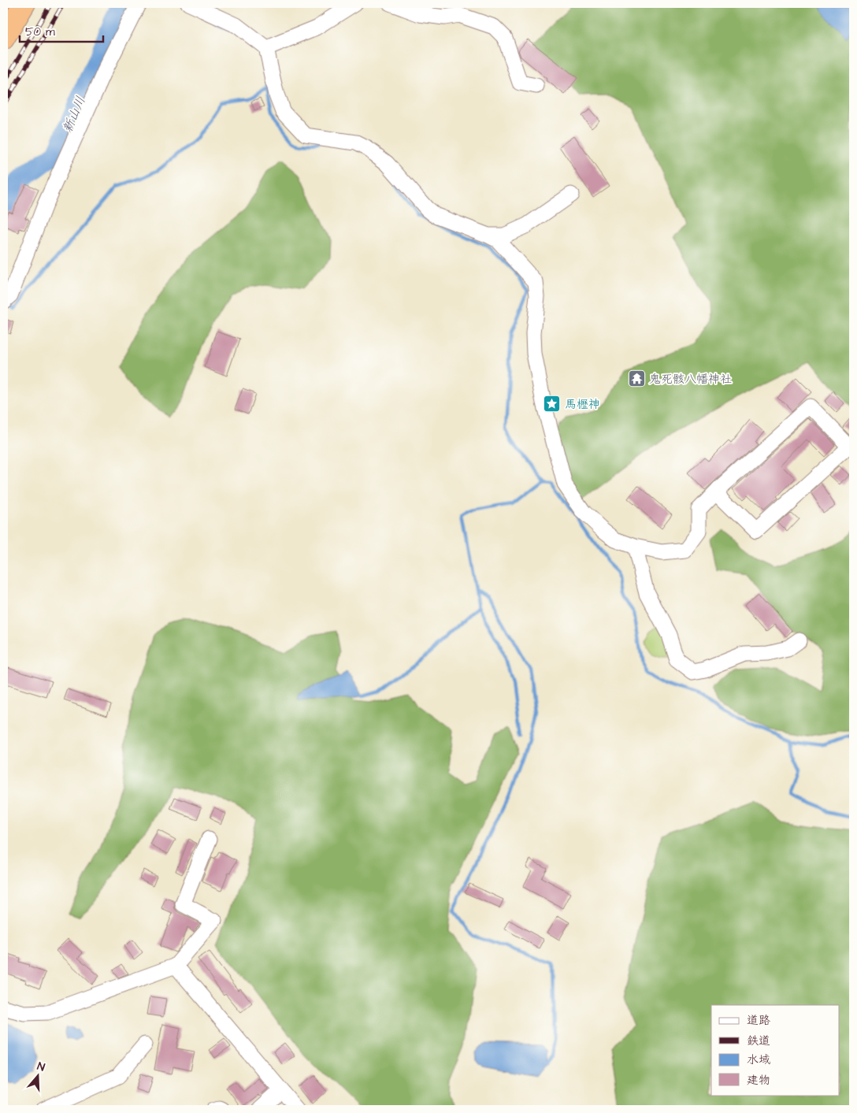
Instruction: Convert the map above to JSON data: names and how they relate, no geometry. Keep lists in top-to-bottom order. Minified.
{"water":["新山川"],"places":{"temple":["鬼死骸八幡神社"],"place":["馬櫪神"]},"legend":["道路","鉄道","水域","建物"],"scale_bar":"50 m","north":"top"}
